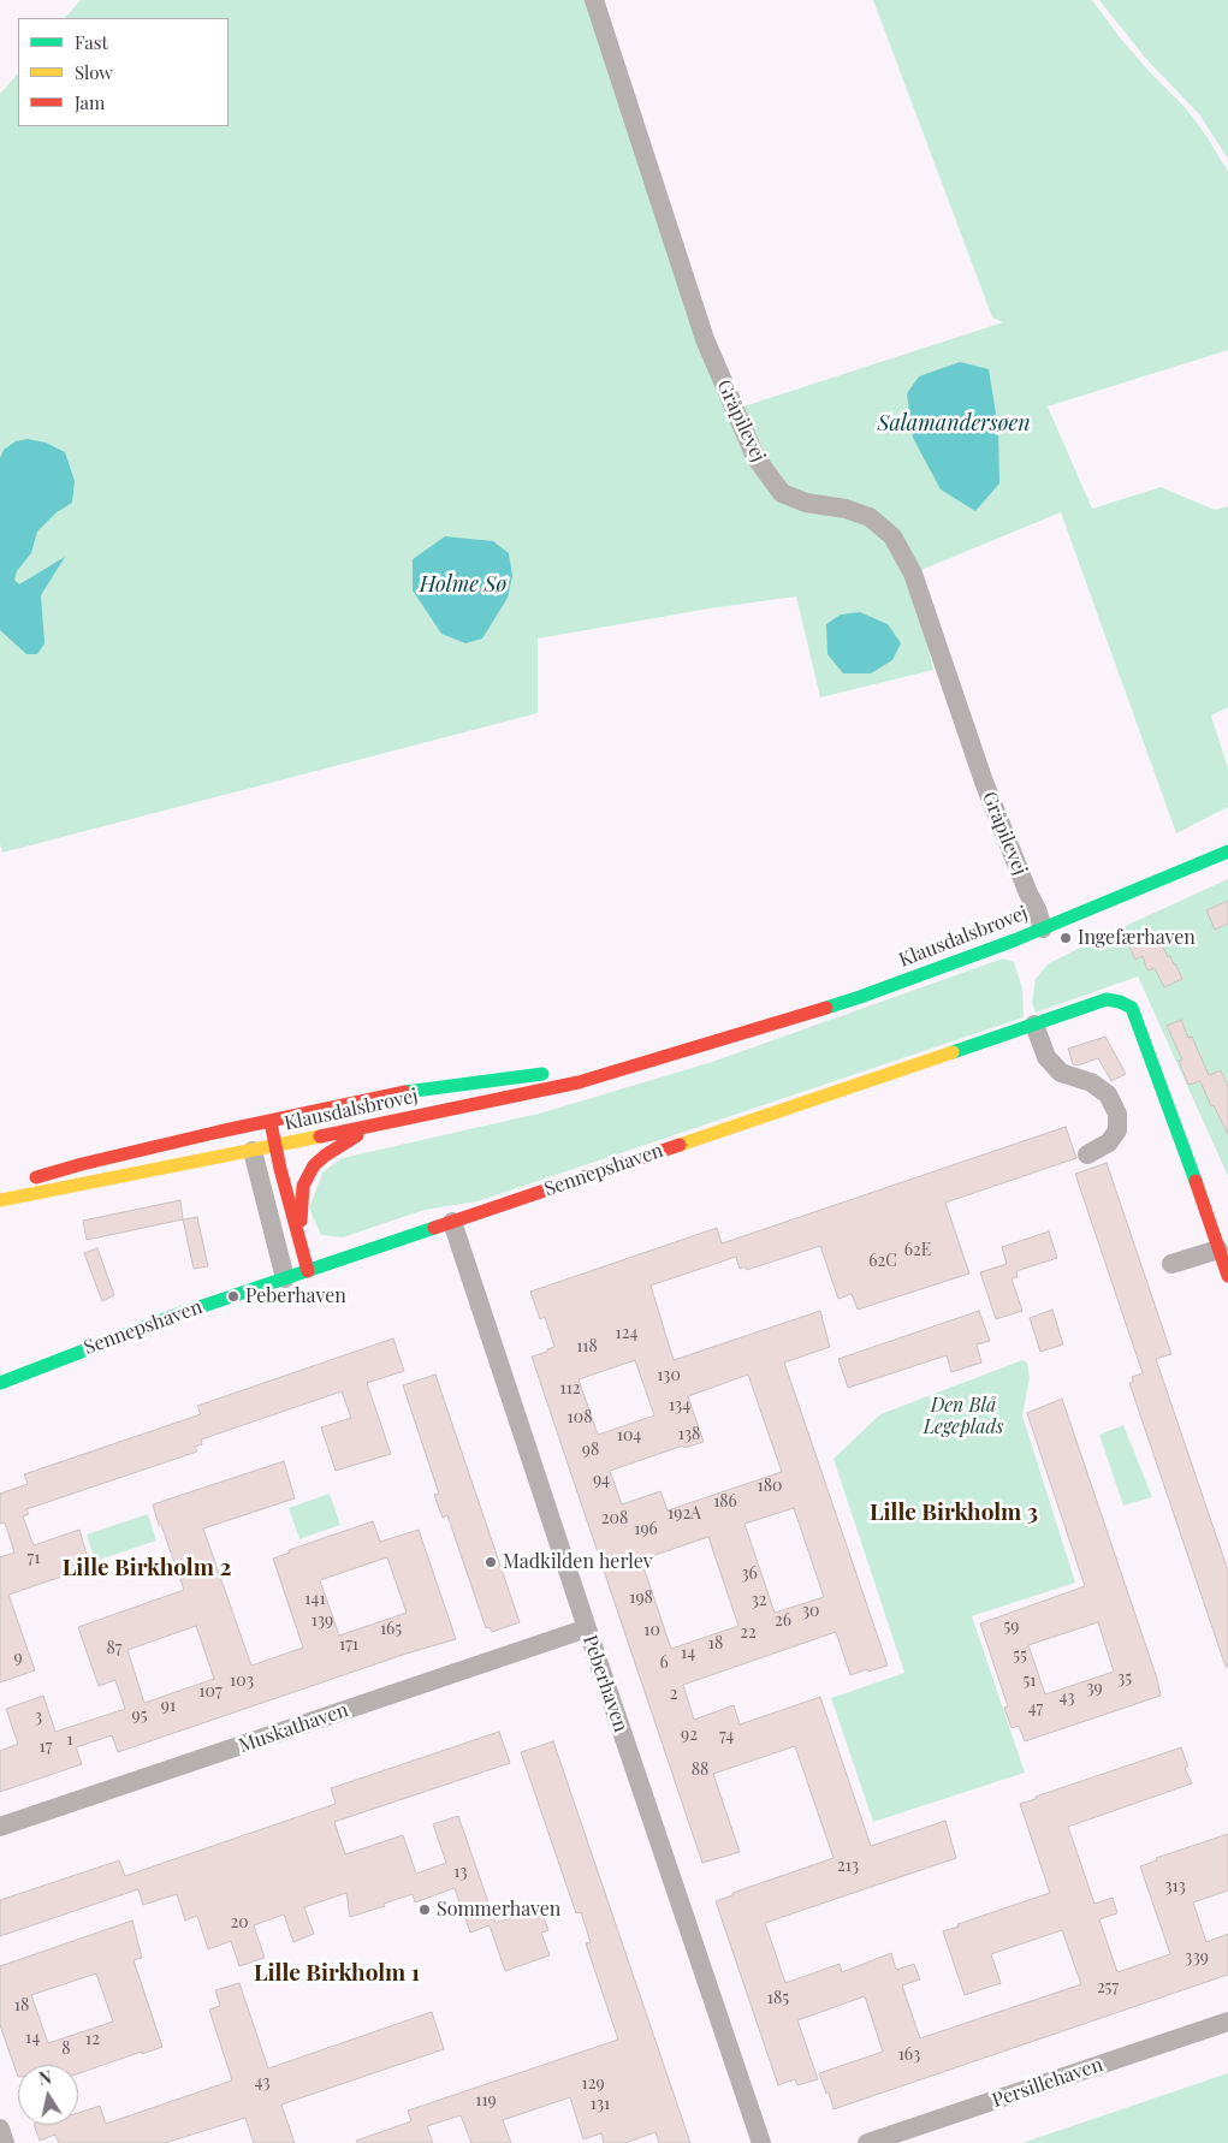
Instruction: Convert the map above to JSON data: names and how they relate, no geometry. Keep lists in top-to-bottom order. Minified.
{"streets":{"street":["Gråpilevej","Klausdalsbrovej","Sennepshaven","Peberhaven","Muskathaven","Persillehaven"]},"crossings":[["Gråpilevej","Klausdalsbrovej"],["Sennepshaven","Peberhaven"],["Peberhaven","Muskathaven"]],"districts":["Lille Birkholm 3","Lille Birkholm 2","Lille Birkholm 1"],"water":["Salamandersøen","Holme Sø"],"parks":["Den Blå Legeplads"],"places":["Ingefærhaven","Peberhaven","Madkilden herlev","Sommerhaven"],"house_numbers":["62E","62C","124","118","130","112","134","108","138","104","98","94","180","186","192A","208","196","71","36","198","141","32","30","139","26","59","165","10","22","18","171","87","14","55","9","6","35","103","51","39","107","2","43","91","47","95","3","92","74","1","17","88","213","13","313","20","339","257","185","18","14","12","8","163","43","129","119","131"],"legend":["Fast","Slow","Jam"],"north":"top"}
